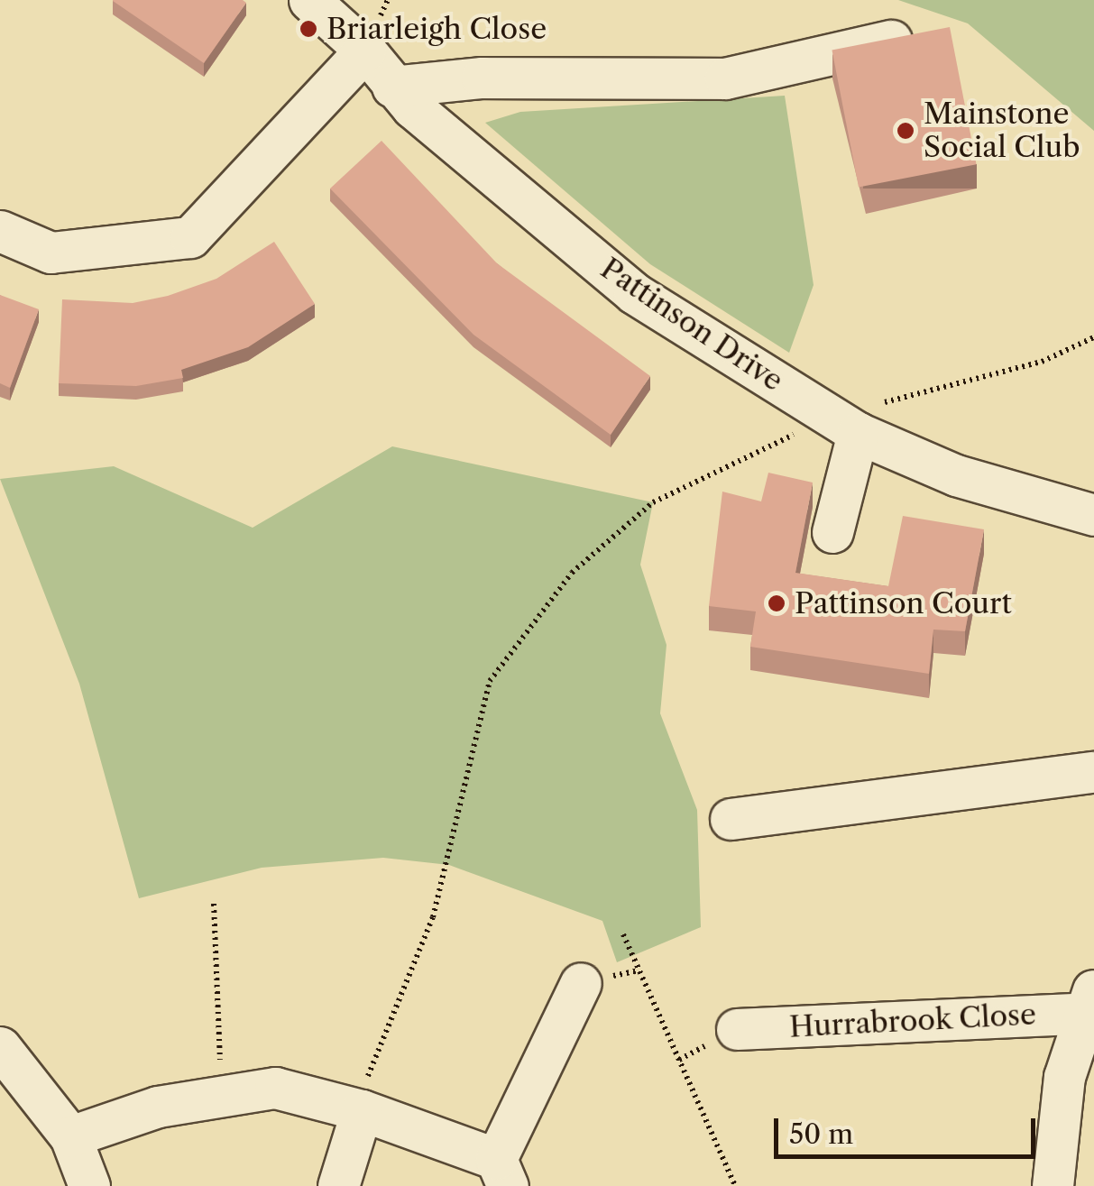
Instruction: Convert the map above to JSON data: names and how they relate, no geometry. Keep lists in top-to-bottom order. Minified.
{"streets":{"street":["Pattinson Drive","Hurrabrook Close"]},"places":["Briarleigh Close","Mainstone Social Club","Pattinson Court"],"scale_bar":"50 m"}
